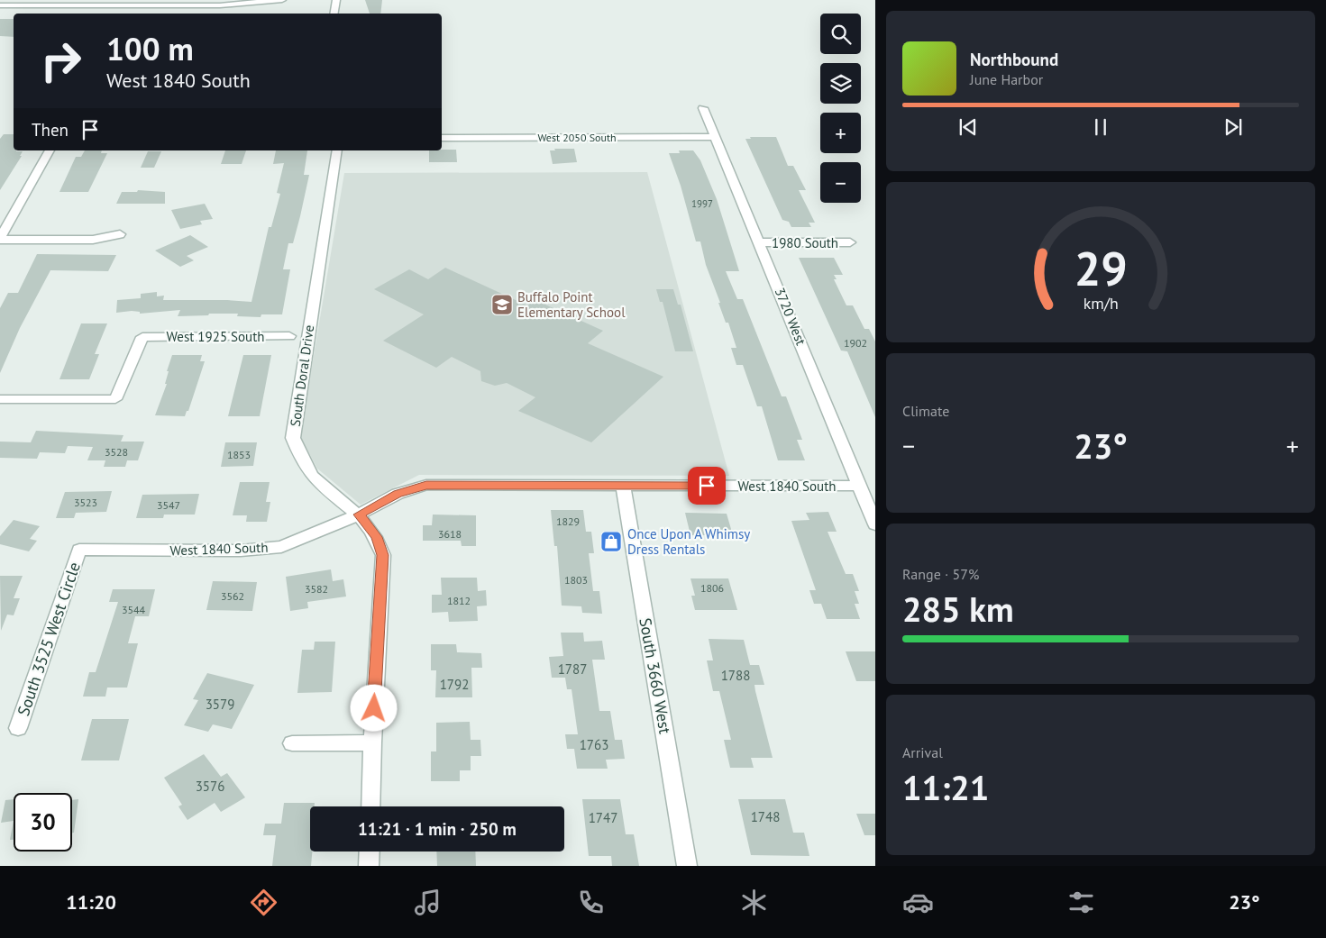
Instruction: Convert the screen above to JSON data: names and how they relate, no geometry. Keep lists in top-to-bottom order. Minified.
{"streets":{"street":["West 2050 South","1980 South","3720 West","West 1925 South","South Doral Drive","West 1840 South","South 3525 West Circle","South 3660 West"]},"crossings":[["West 2050 South","3720 West"],["1980 South","3720 West"],["3720 West","West 1840 South"],["South Doral Drive","West 1840 South"],["West 1840 South","South 3525 West Circle"],["West 1840 South","South 3660 West"]],"places":{"school or university":["Buffalo Point Elementary School"],"shop":["Once Upon A Whimsy Dress Rentals"]},"house_numbers":["1997","1902","3528","1853","3523","3547","1829","3618","1803","1806","3582","3562","1812","3544","1787","1788","1792","3579","1763","3576","1748","1747"],"page":{"map_buttons":["+","−"],"turn":["100 m","West 1840 South"],"song":["Northbound","June Harbor"],"then":"Then","tile":["Climate",["Range · 57%","285 km"],["Arrival","11:21"]],"heat":["−","23°","+"],"limit":"30","trip":"11:21 · 1 min · 250 m","tabs":["11:20","23°"],"gauge":["29","km/h"]}}
